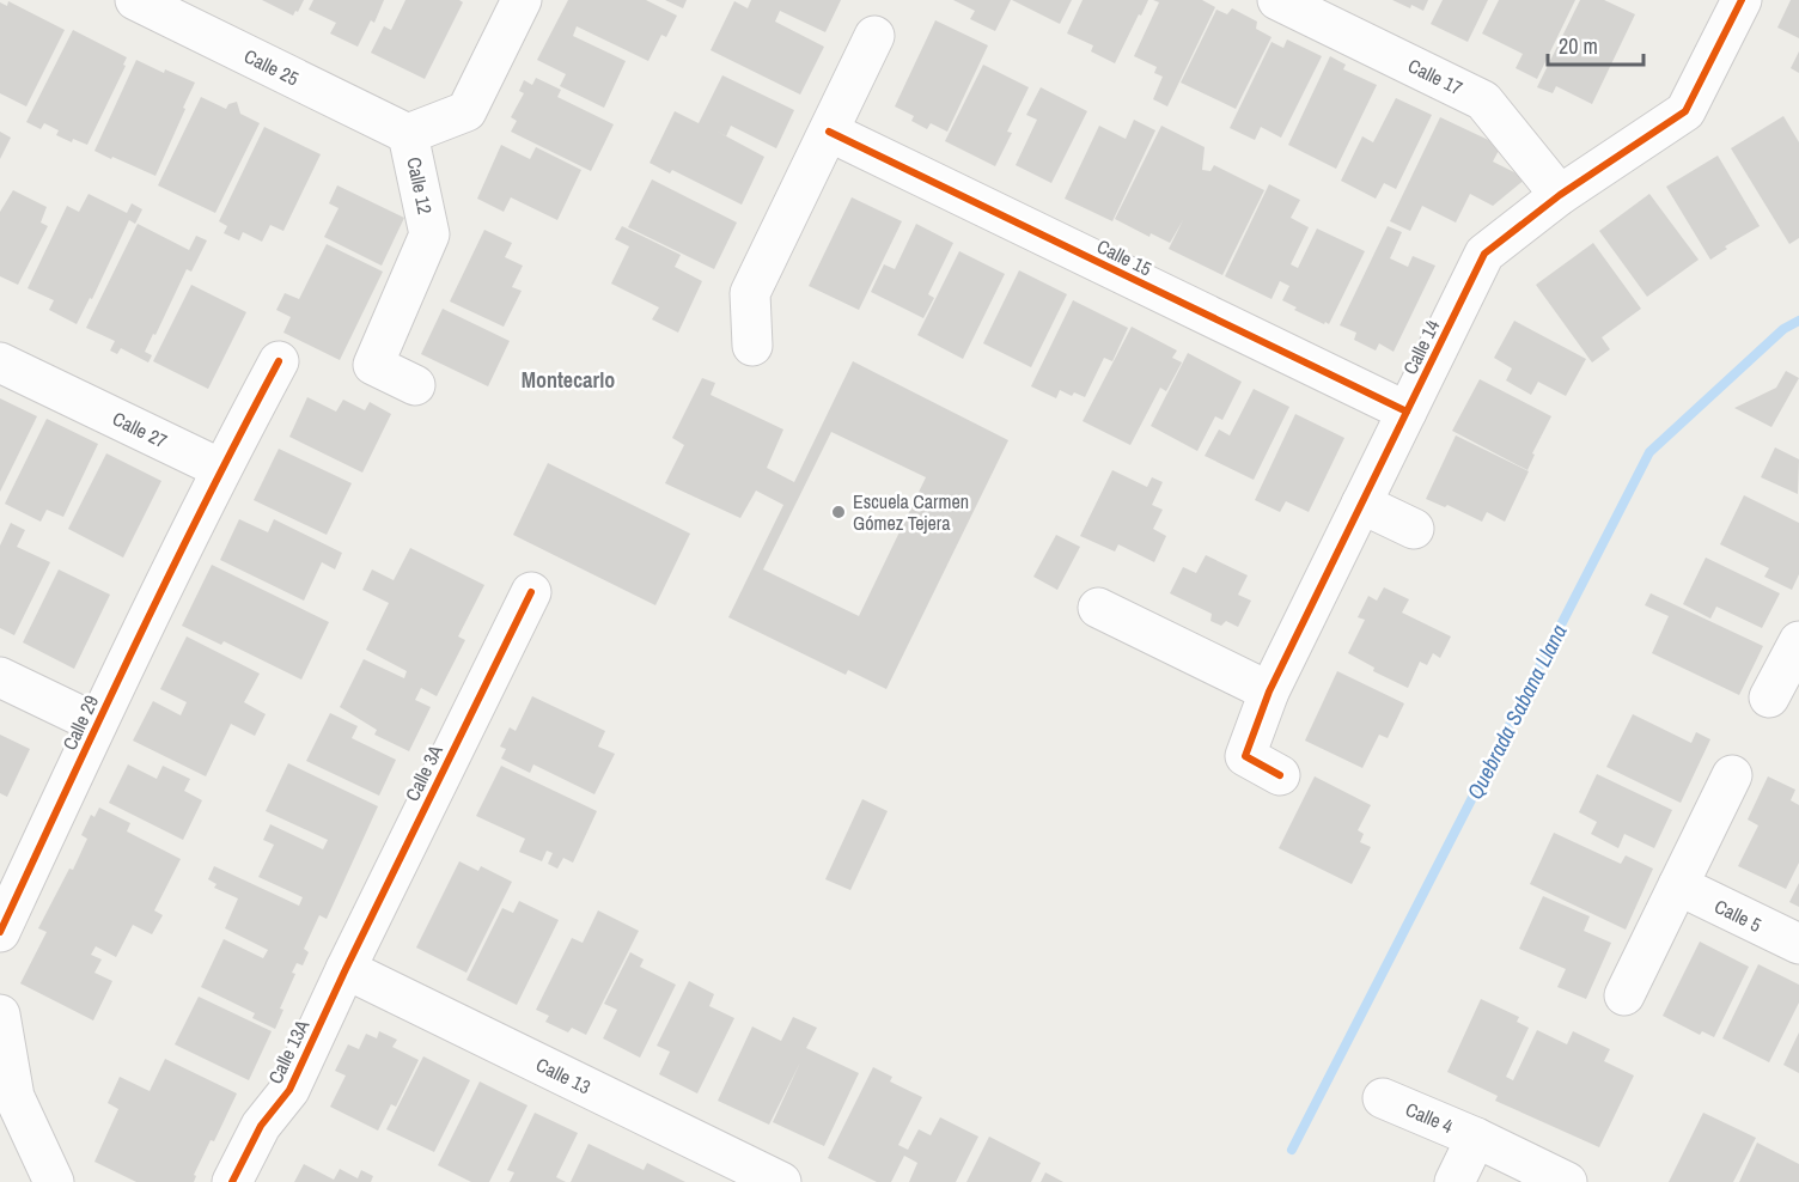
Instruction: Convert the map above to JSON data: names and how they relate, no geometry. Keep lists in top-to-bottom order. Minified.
{"streets":{"street":["Calle 25","Calle 17","Calle 12","Calle 15","Calle 14","Calle 27","Calle 29","Calle 3A","Calle 5","Calle 13A","Calle 13","Calle 4"]},"crossings":[["Calle 25","Calle 12"],["Calle 17","Calle 14"],["Calle 15","Calle 14"],["Calle 27","Calle 29"],["Calle 3A","Calle 13A"],["Calle 3A","Calle 13"],["Calle 13A","Calle 13"]],"districts":["Montecarlo"],"water":["Quebrada Sabana Llana"],"places":["Escuela Carmen Gómez Tejera"],"scale_bar":"20 m"}
